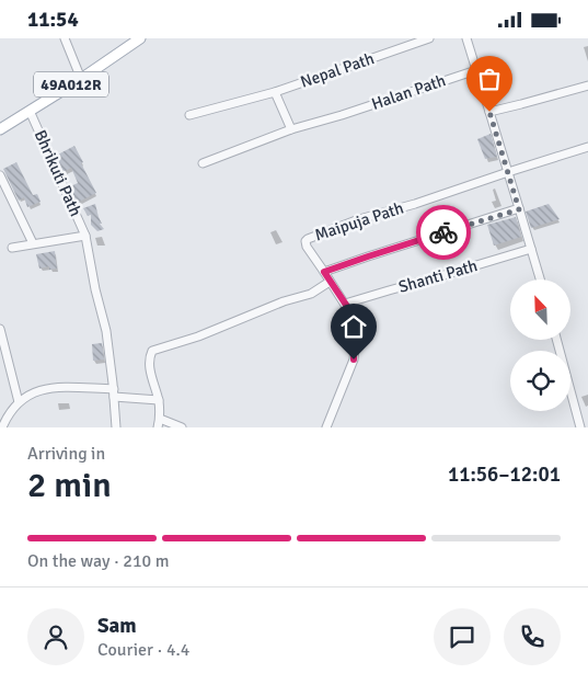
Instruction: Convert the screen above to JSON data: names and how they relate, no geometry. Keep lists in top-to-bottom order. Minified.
{"streets":{"main road":["49A012R"],"street":["Nepal Path","Halan Path","Bhrikuti Path","Maipuja Path","Shanti Path"]},"crossings":[["49A012R","Bhrikuti Path"]],"north":"top left","page":{"status":"11:54","heading":["2 min","Arriving in","11:56–12:01"],"panel":["Sam","Courier · 4.4"],"bar":"On the way · 210 m"}}
